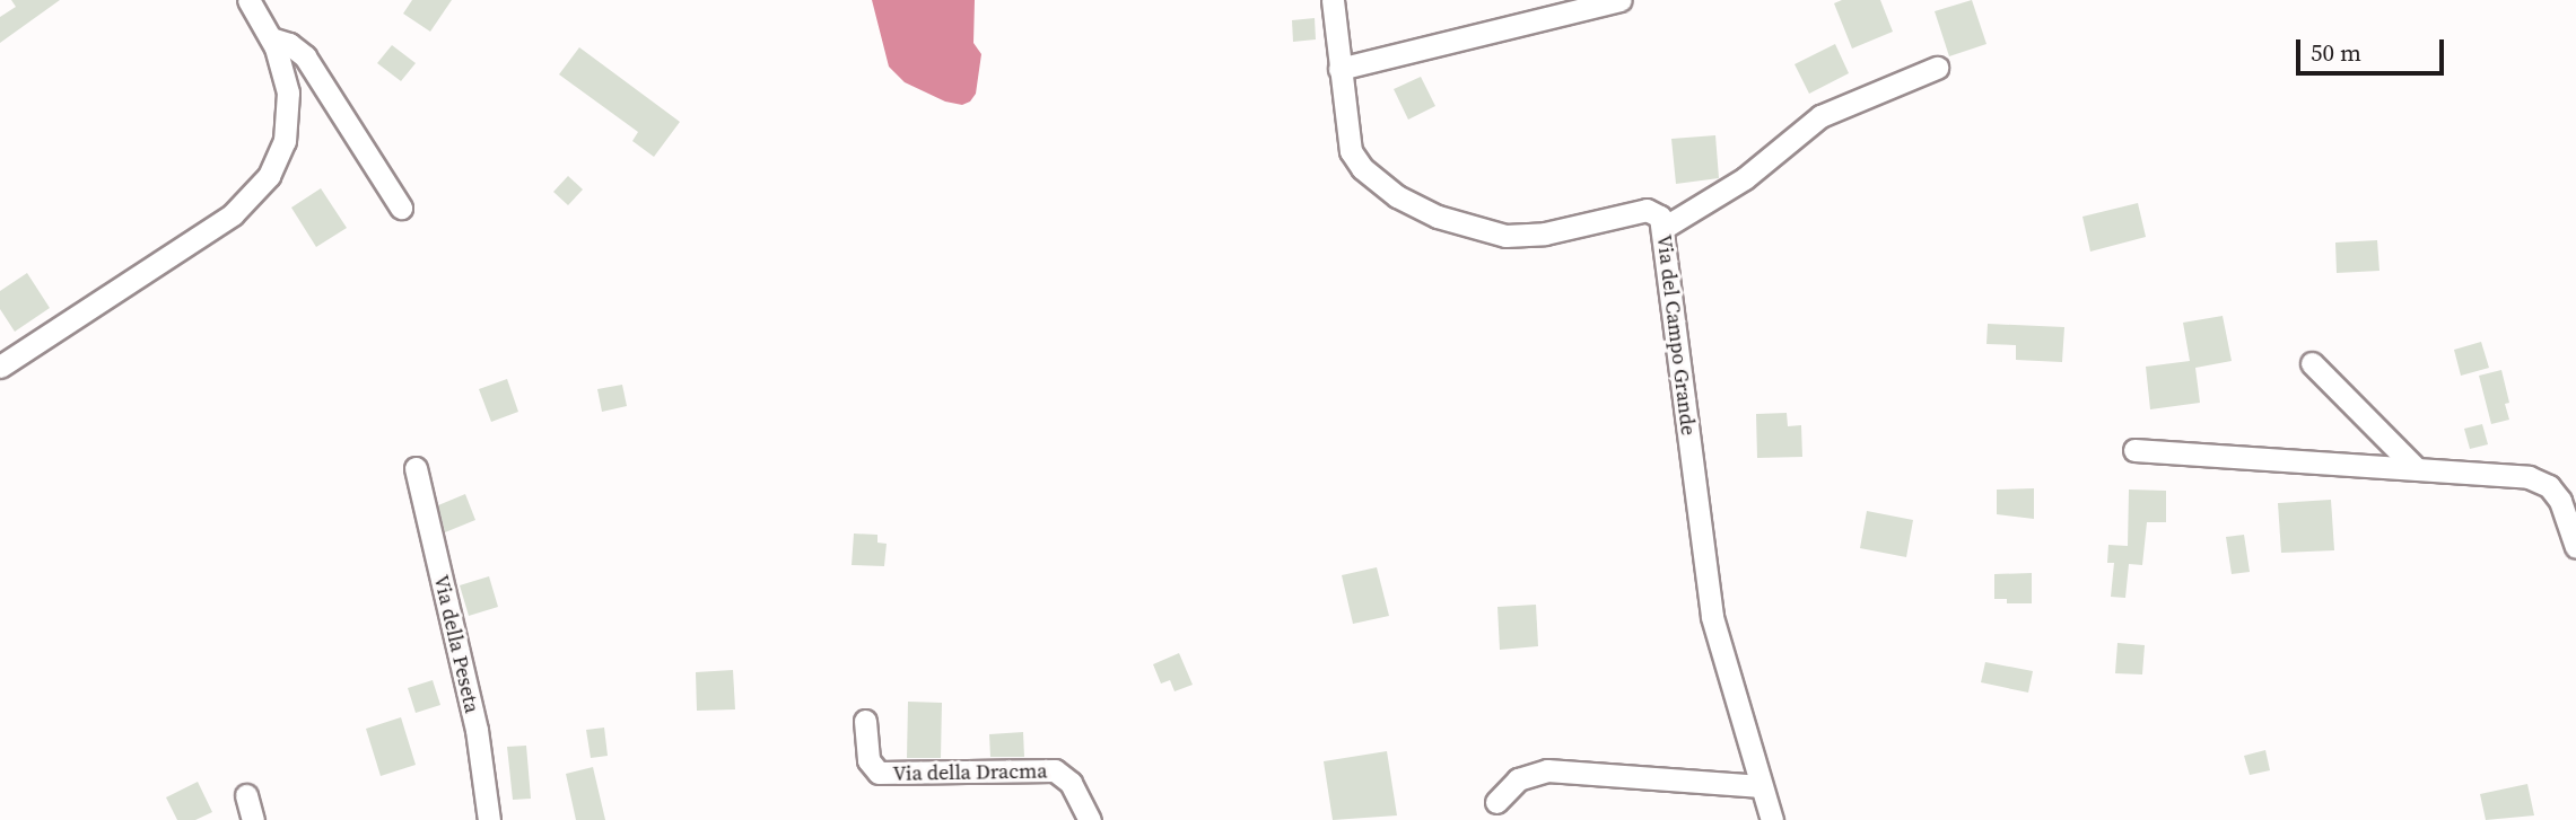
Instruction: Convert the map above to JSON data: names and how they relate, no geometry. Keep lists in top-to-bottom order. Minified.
{"streets":{"street":["Via del Campo Grande","Via della Peseta","Via della Dracma"]},"scale_bar":"50 m"}
